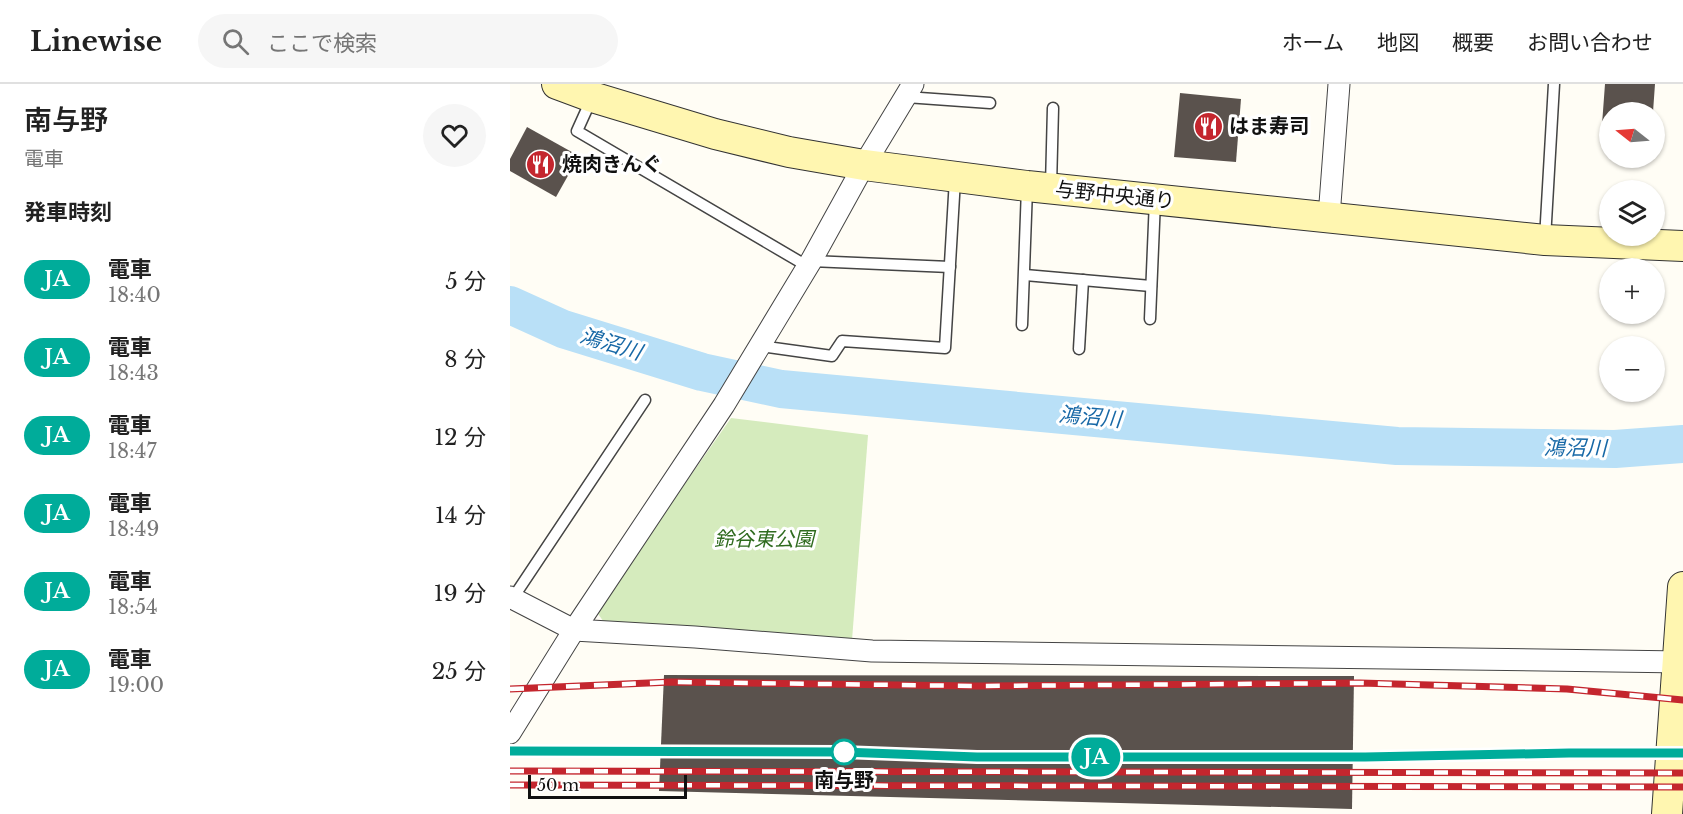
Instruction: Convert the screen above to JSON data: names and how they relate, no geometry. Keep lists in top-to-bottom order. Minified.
{"streets":{"street":["与野中央通り"]},"water":["鴻沼川"],"parks":["鈴谷東公園"],"places":{"restaurant":["はま寿司","焼肉きんぐ"],"other":["南与野"]},"scale_bar":"50 m","north":"left","page":{"header":"Linewise","search":"ここで検索","nav":["ホーム","地図","概要","お問い合わせ"],"heading":[["南与野","電車"],"発車時刻"],"on_map":"JA","map_buttons":["+","−"],"list":[{"mark":"JA","name":"電車","note":"18:40","value":"5 分"},{"mark":"JA","name":"電車","note":"18:43","value":"8 分"},{"mark":"JA","name":"電車","note":"18:47","value":"12 分"},{"mark":"JA","name":"電車","note":"18:49","value":"14 分"},{"mark":"JA","name":"電車","note":"18:54","value":"19 分"},{"mark":"JA","name":"電車","note":"19:00","value":"25 分"}],"scale":"50 m"}}
